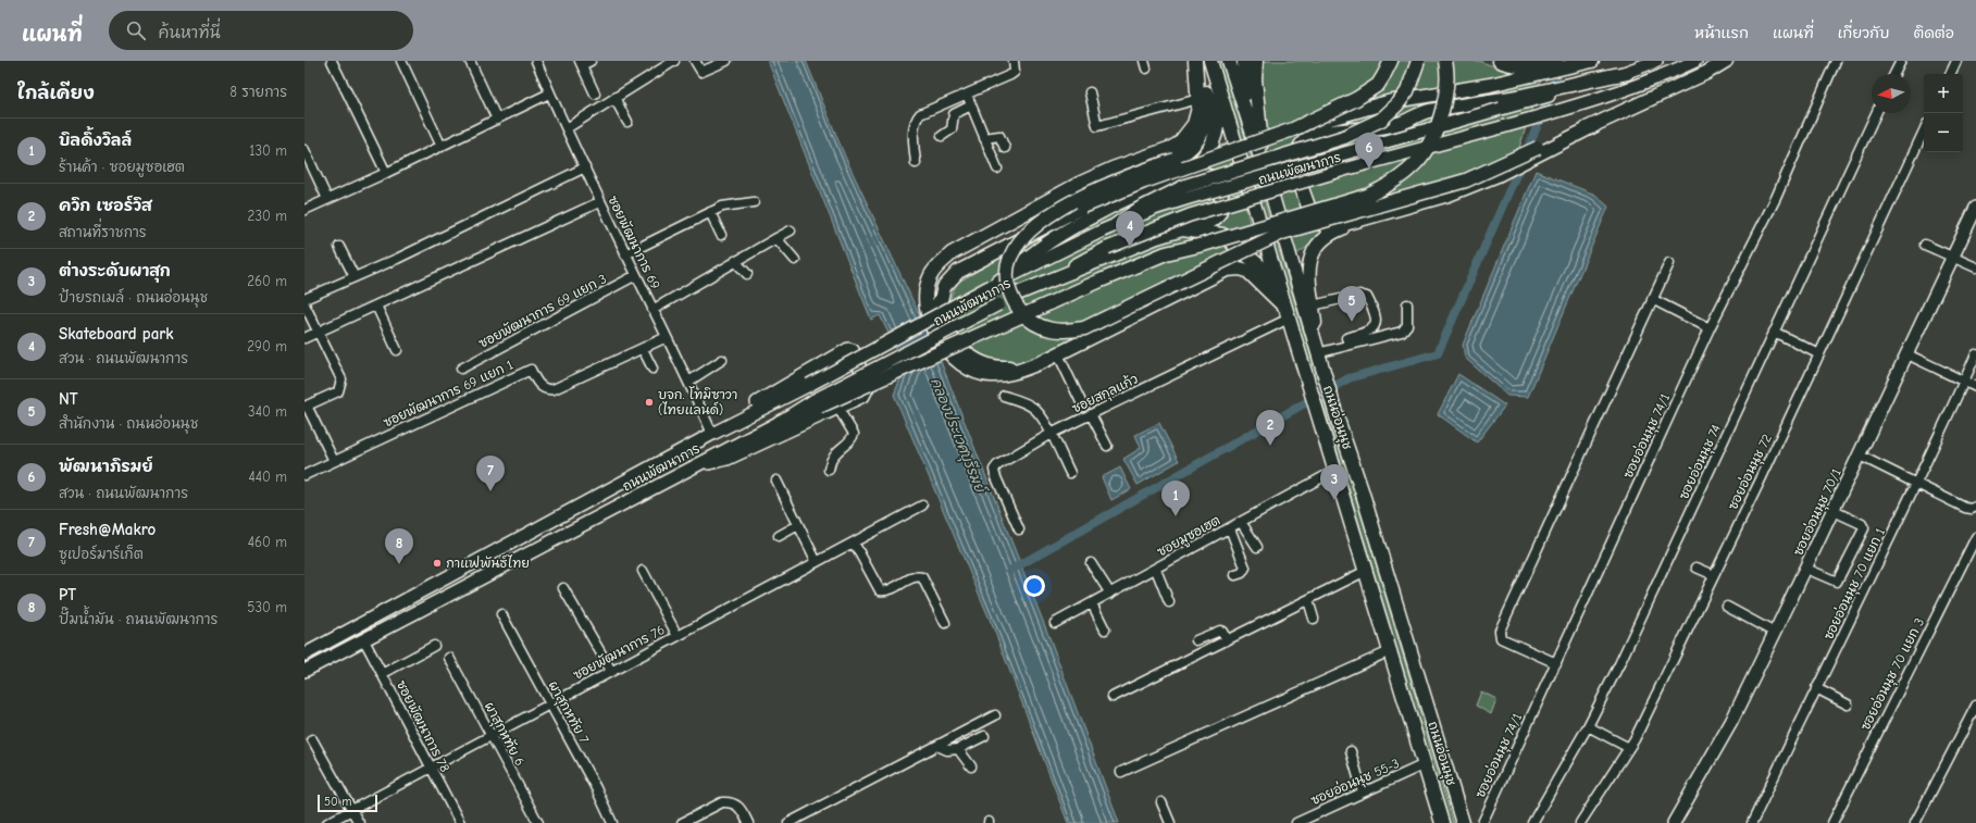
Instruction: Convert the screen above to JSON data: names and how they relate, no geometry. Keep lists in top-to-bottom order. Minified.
{"streets":{"main road":["ถนนพัฒนาการ","ถนนอ่อนนุช","ซอยอ่อนนุช 70/1"],"street":["ซอยพัฒนาการ 69","ซอยพัฒนาการ 69 แยก 3","ซอยพัฒนาการ 69 แยก 1","ซอยสกุลแก้ว","ซอยอ่อนนุช 74/1","ซอยอ่อนนุช 74","ซอยอ่อนนุช 72","ซอยมูซอเฮต","ซอยอ่อนนุช 70 แยก 1","ซอยพัฒนาการ 76","ซอยอ่อนนุช 70 แยก 3","ผาสุกหทัย 7","ซอยพัฒนาการ 78","ผาสุกหทัย 6","ซอยอ่อนนุช 55-3"]},"crossings":[["ถนนพัฒนาการ","ซอยพัฒนาการ 69"],["ถนนพัฒนาการ","ซอยพัฒนาการ 78"],["ซอยพัฒนาการ 69","ซอยพัฒนาการ 69 แยก 3"],["ซอยพัฒนาการ 69","ซอยพัฒนาการ 69 แยก 1"],["ซอยสกุลแก้ว","ถนนอ่อนนุช"],["ถนนอ่อนนุช","ซอยมูซอเฮต"],["ถนนอ่อนนุช","ซอยอ่อนนุช 55-3"],["ซอยพัฒนาการ 76","ผาสุกหทัย 7"],["ซอยพัฒนาการ 76","ซอยพัฒนาการ 78"],["ซอยพัฒนาการ 76","ผาสุกหทัย 6"]],"water":["คลองประเวศบุรีรมย์"],"places":["บจก. โทมิซาวา (ไทยแลนด์)","กาแฟพันธ์ไทย"],"scale_bar":"50 m","north":"left","page":{"header":"แผนที่","search":"ค้นหาที่นี่","nav":["หน้าแรก","แผนที่","เกี่ยวกับ","ติดต่อ"],"heading":["ใกล้เคียง","8 รายการ"],"map_buttons":["+","−"],"list":[{"mark":"1","name":"บิลดิ้งวิลล์","note":"ร้านค้า · ซอยมูซอเฮต","value":"130 m"},{"mark":"2","name":"ควิก เซอร์วิส","note":"สถานที่ราชการ","value":"230 m"},{"mark":"3","name":"ต่างระดับผาสุก","note":"ป้ายรถเมล์ · ถนนอ่อนนุช","value":"260 m"},{"mark":"4","name":"Skateboard park","note":"สวน · ถนนพัฒนาการ","value":"290 m"},{"mark":"5","name":"NT","note":"สำนักงาน · ถนนอ่อนนุช","value":"340 m"},{"mark":"6","name":"พัฒนาภิรมย์","note":"สวน · ถนนพัฒนาการ","value":"440 m"},{"mark":"7","name":"Fresh@Makro","note":"ซูเปอร์มาร์เก็ต","value":"460 m"},{"mark":"8","name":"PT","note":"ปั๊มน้ำมัน · ถนนพัฒนาการ","value":"530 m"}],"pins":["6","4","5","2","7","3","1","8"],"scale":"50 m"}}
